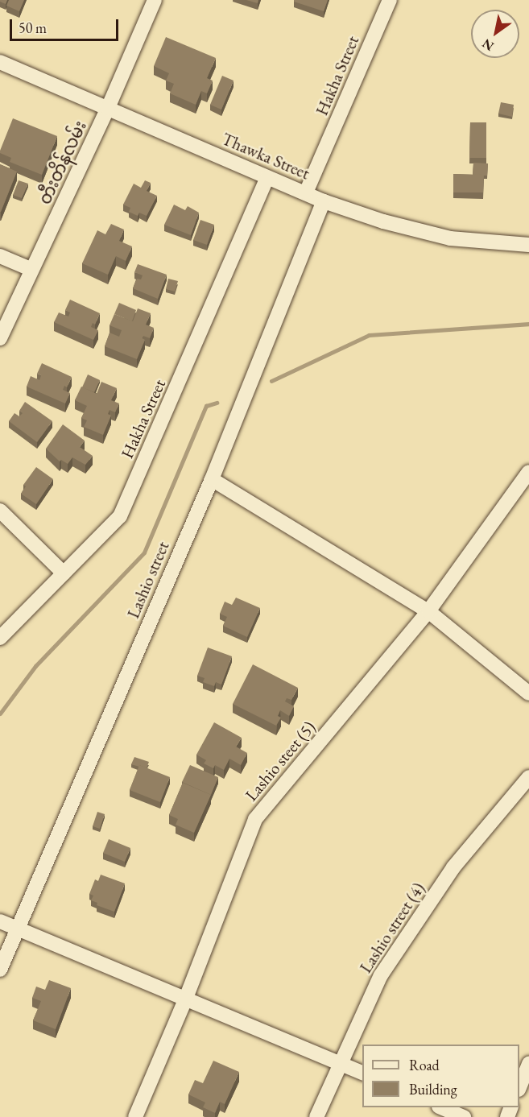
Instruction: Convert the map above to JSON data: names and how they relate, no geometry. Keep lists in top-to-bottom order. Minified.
{"streets":{"street":["Hakha Street","Thawka Street","တီးတိန်လမ်း","Lashio street","Lashio steet (5)","Lashio street (4)"]},"crossings":[["Hakha Street","Thawka Street"],["Thawka Street","တီးတိန်လမ်း"],["Thawka Street","Lashio street"]],"legend":["Road","Building"],"scale_bar":"50 m","north":"bottom left"}
